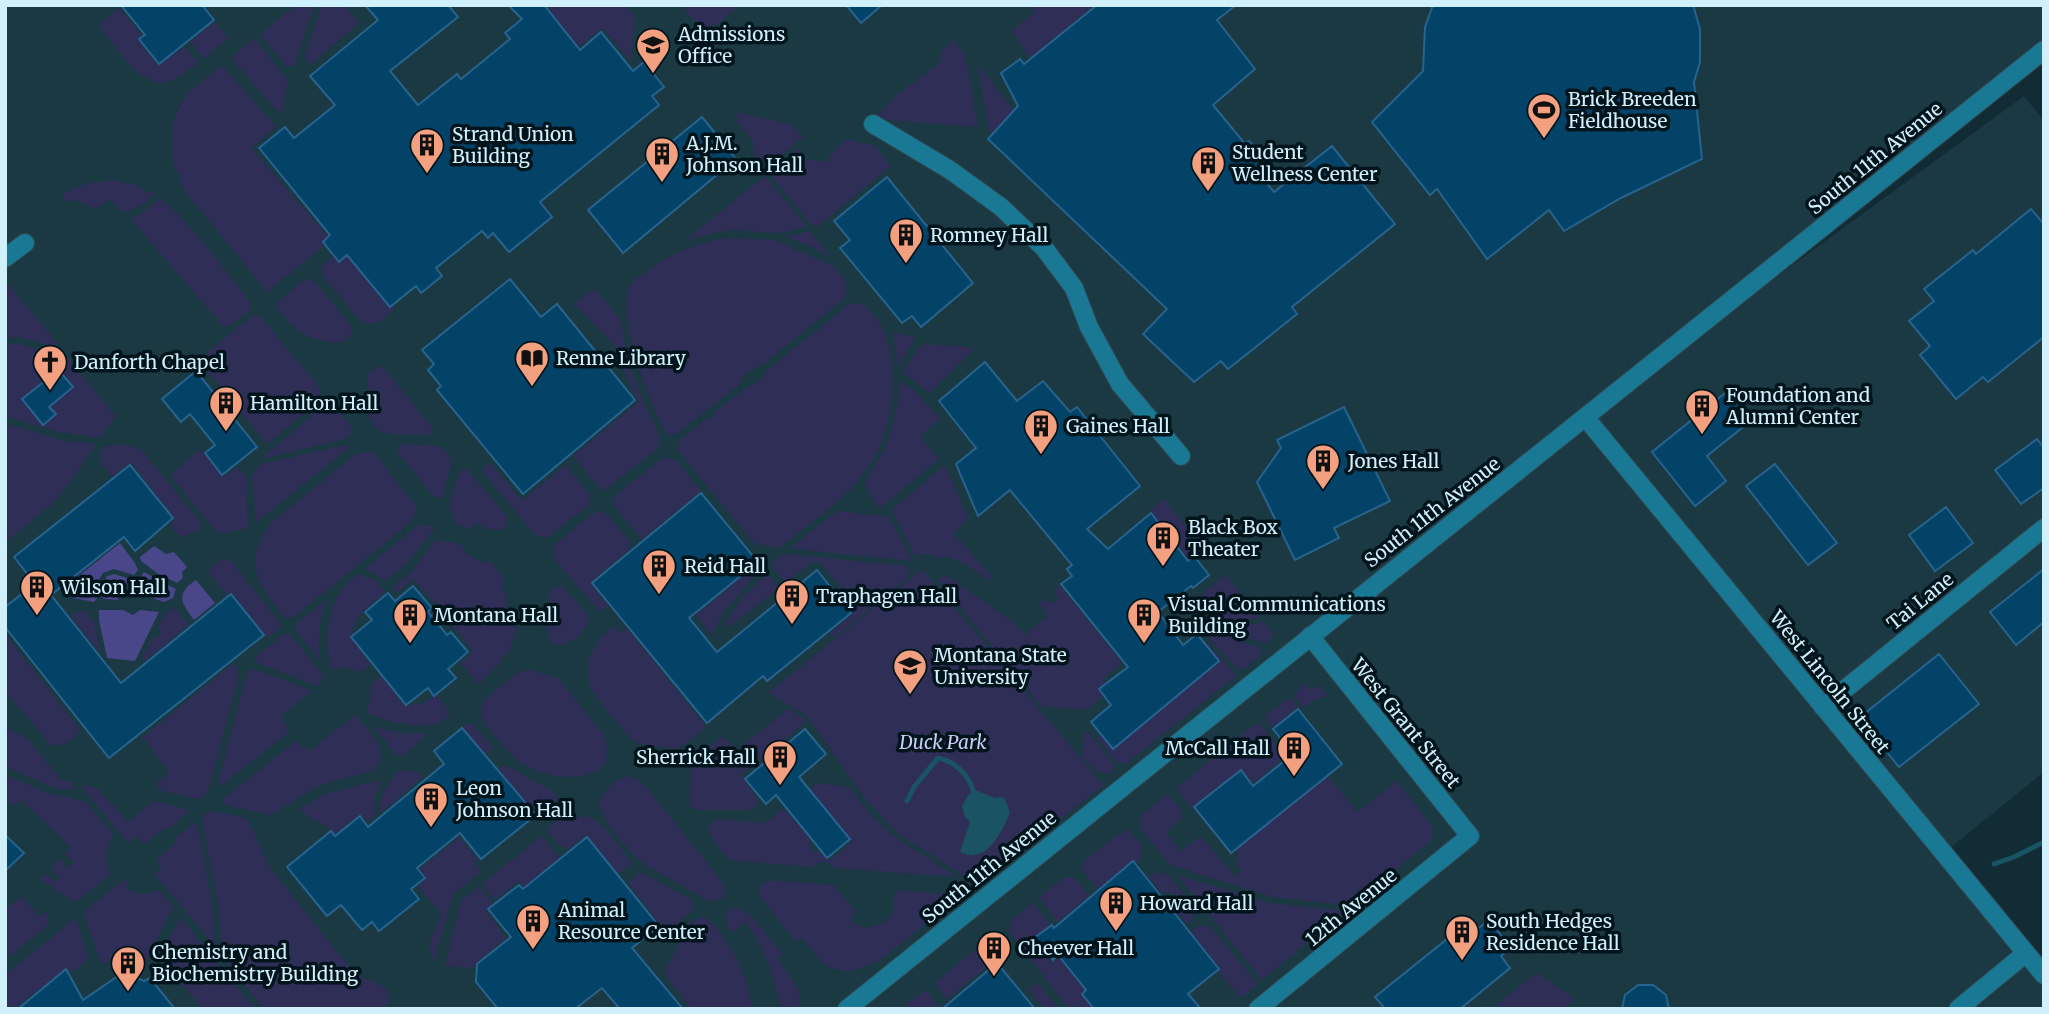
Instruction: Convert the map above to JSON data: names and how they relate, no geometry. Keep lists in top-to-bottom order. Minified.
{"streets":{"street":["South 11th Avenue","Tai Lane","West Lincoln Street","West Grant Street","12th Avenue"]},"crossings":[["South 11th Avenue","West Lincoln Street"],["South 11th Avenue","West Grant Street"],["Tai Lane","West Lincoln Street"],["West Grant Street","12th Avenue"]],"parks":["Duck Park"],"places":{"school or university":["Admissions Office","Montana State University"],"sports":["Brick Breeden Fieldhouse"],"building":["Strand Union Building","A.J.M. Johnson Hall","Student Wellness Center","Romney Hall","Hamilton Hall","Foundation and Alumni Center","Gaines Hall","Jones Hall","Black Box Theater","Reid Hall","Wilson Hall","Traphagen Hall","Montana Hall","Visual Communications Building","McCall Hall","Sherrick Hall","Leon Johnson Hall","Howard Hall","Animal Resource Center","South Hedges Residence Hall","Cheever Hall","Chemistry and Biochemistry Building"],"library":["Renne Library"],"church":["Danforth Chapel"]}}
